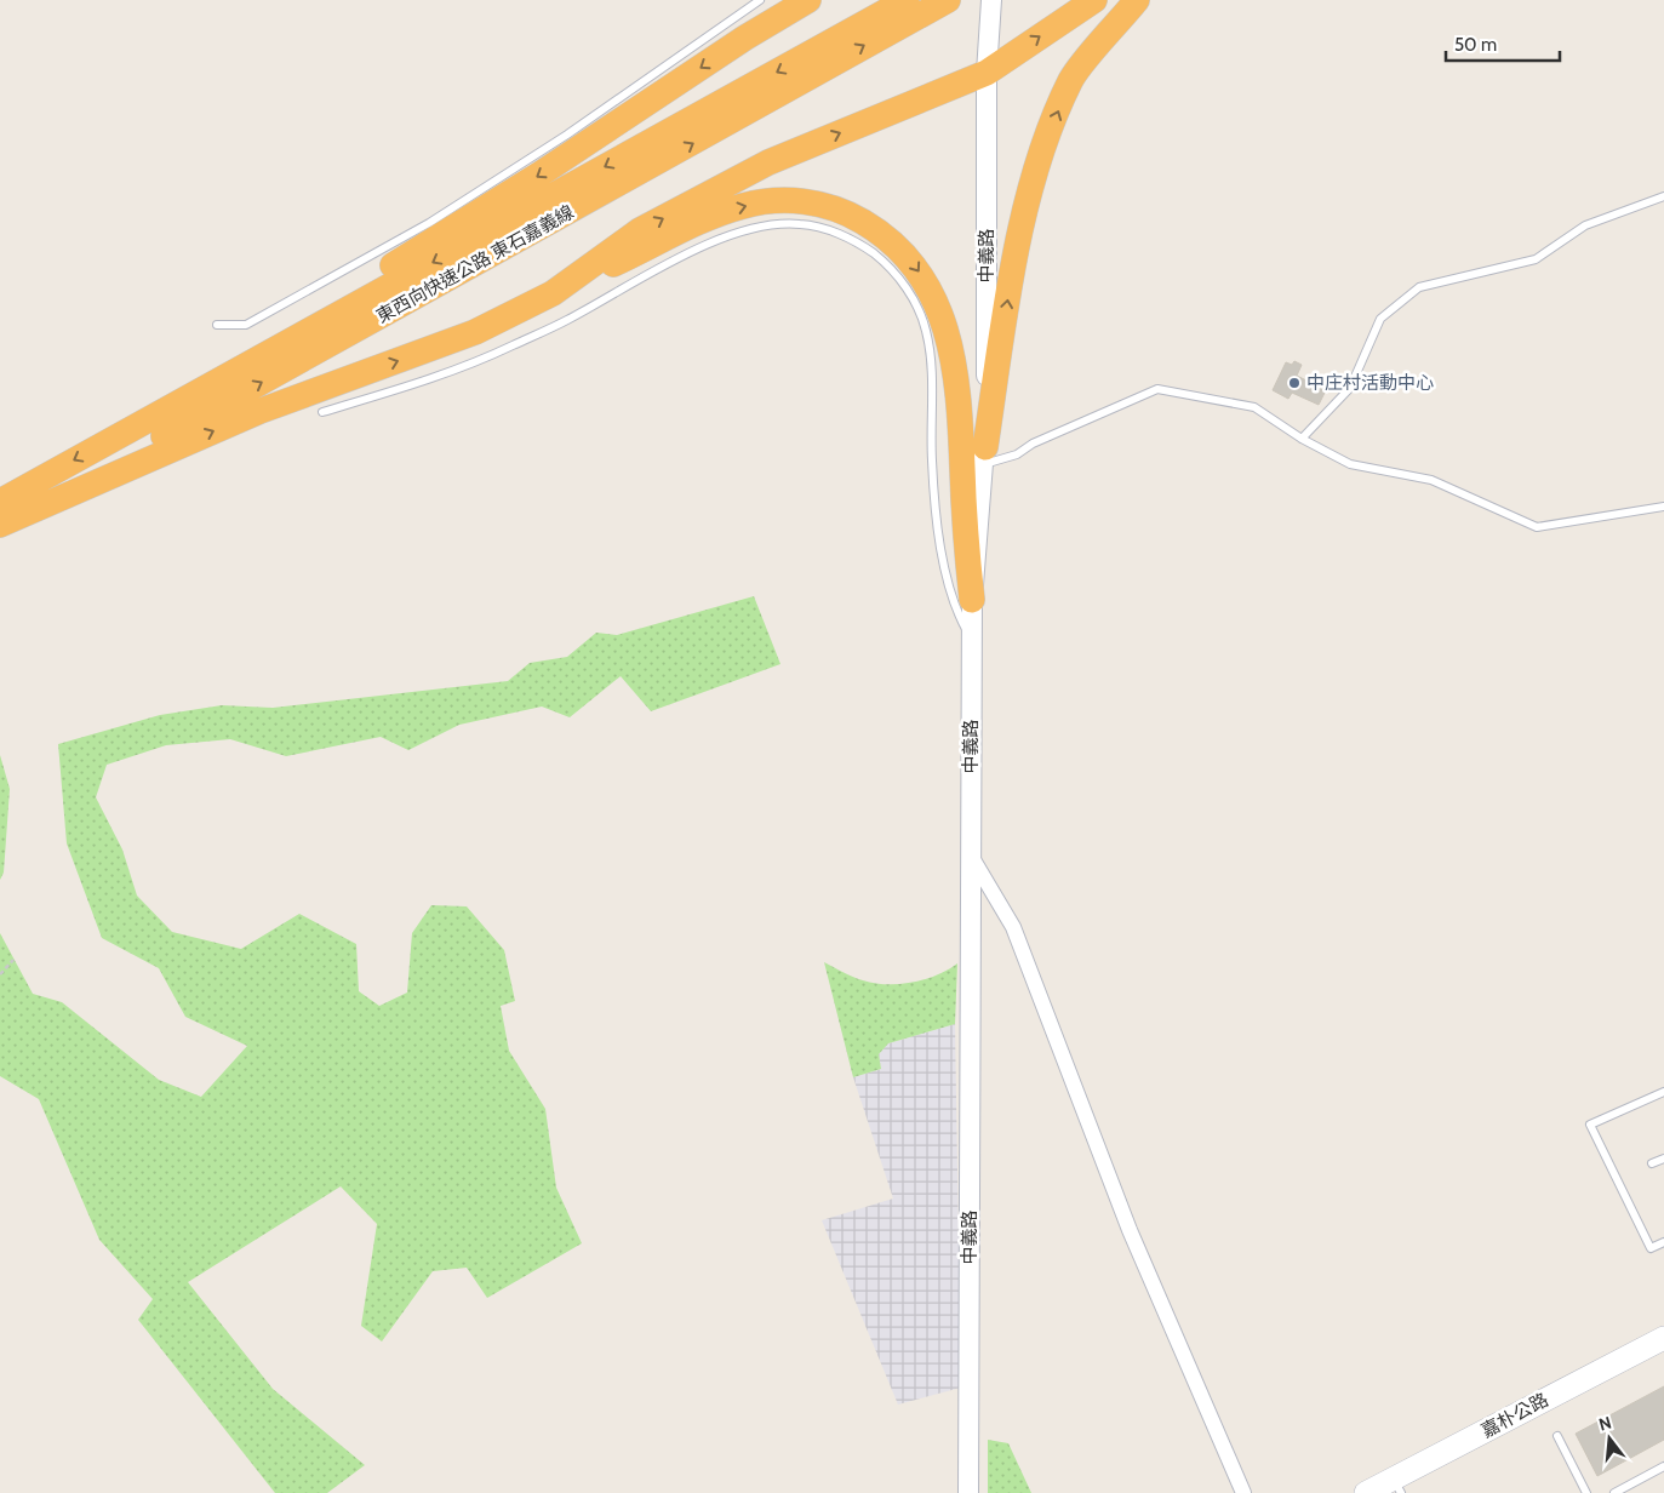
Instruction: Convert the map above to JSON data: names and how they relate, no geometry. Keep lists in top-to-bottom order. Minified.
{"streets":{"highway":["東西向快速公路 東石嘉義線"],"main road":["嘉朴公路"],"street":["中義路"]},"places":["中庄村活動中心"],"scale_bar":"50 m","north":"top"}
